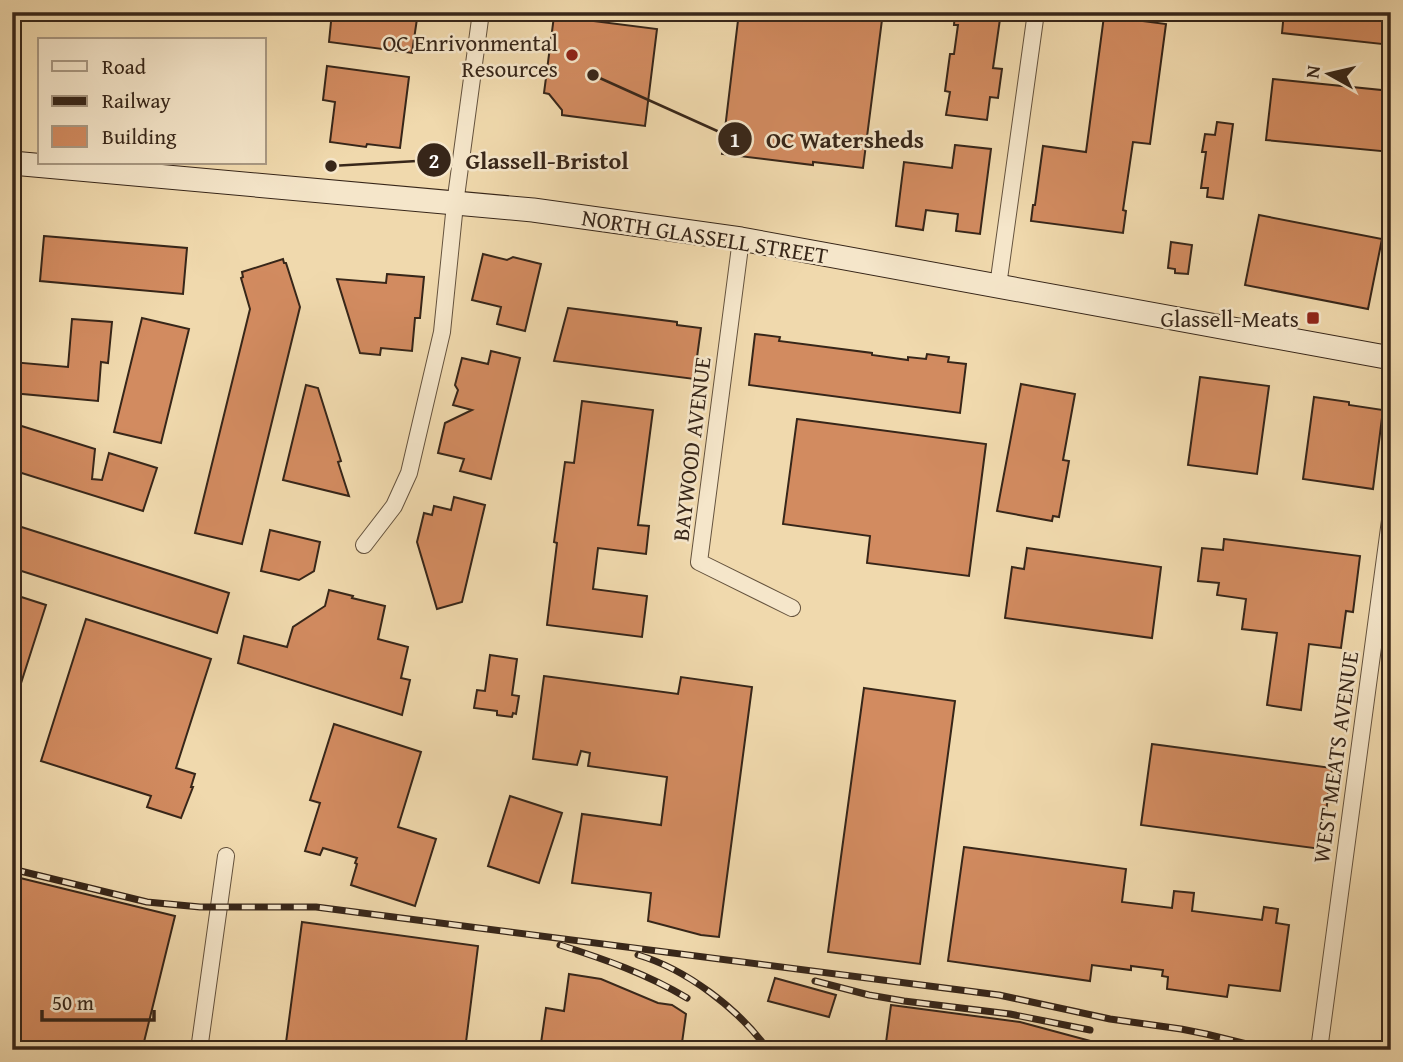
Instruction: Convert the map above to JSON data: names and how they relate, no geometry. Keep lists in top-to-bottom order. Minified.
{"streets":{"main road":["NORTH GLASSELL STREET"],"street":["BAYWOOD AVENUE","WEST MEATS AVENUE"]},"crossings":[["NORTH GLASSELL STREET","BAYWOOD AVENUE"]],"places":{"other":["OC Enrivonmental Resources","OC Watersheds","Glassell-Bristol"],"transit":["Glassell-Meats"]},"legend":["Road","Railway","Building"],"scale_bar":"50 m","north":"left"}
